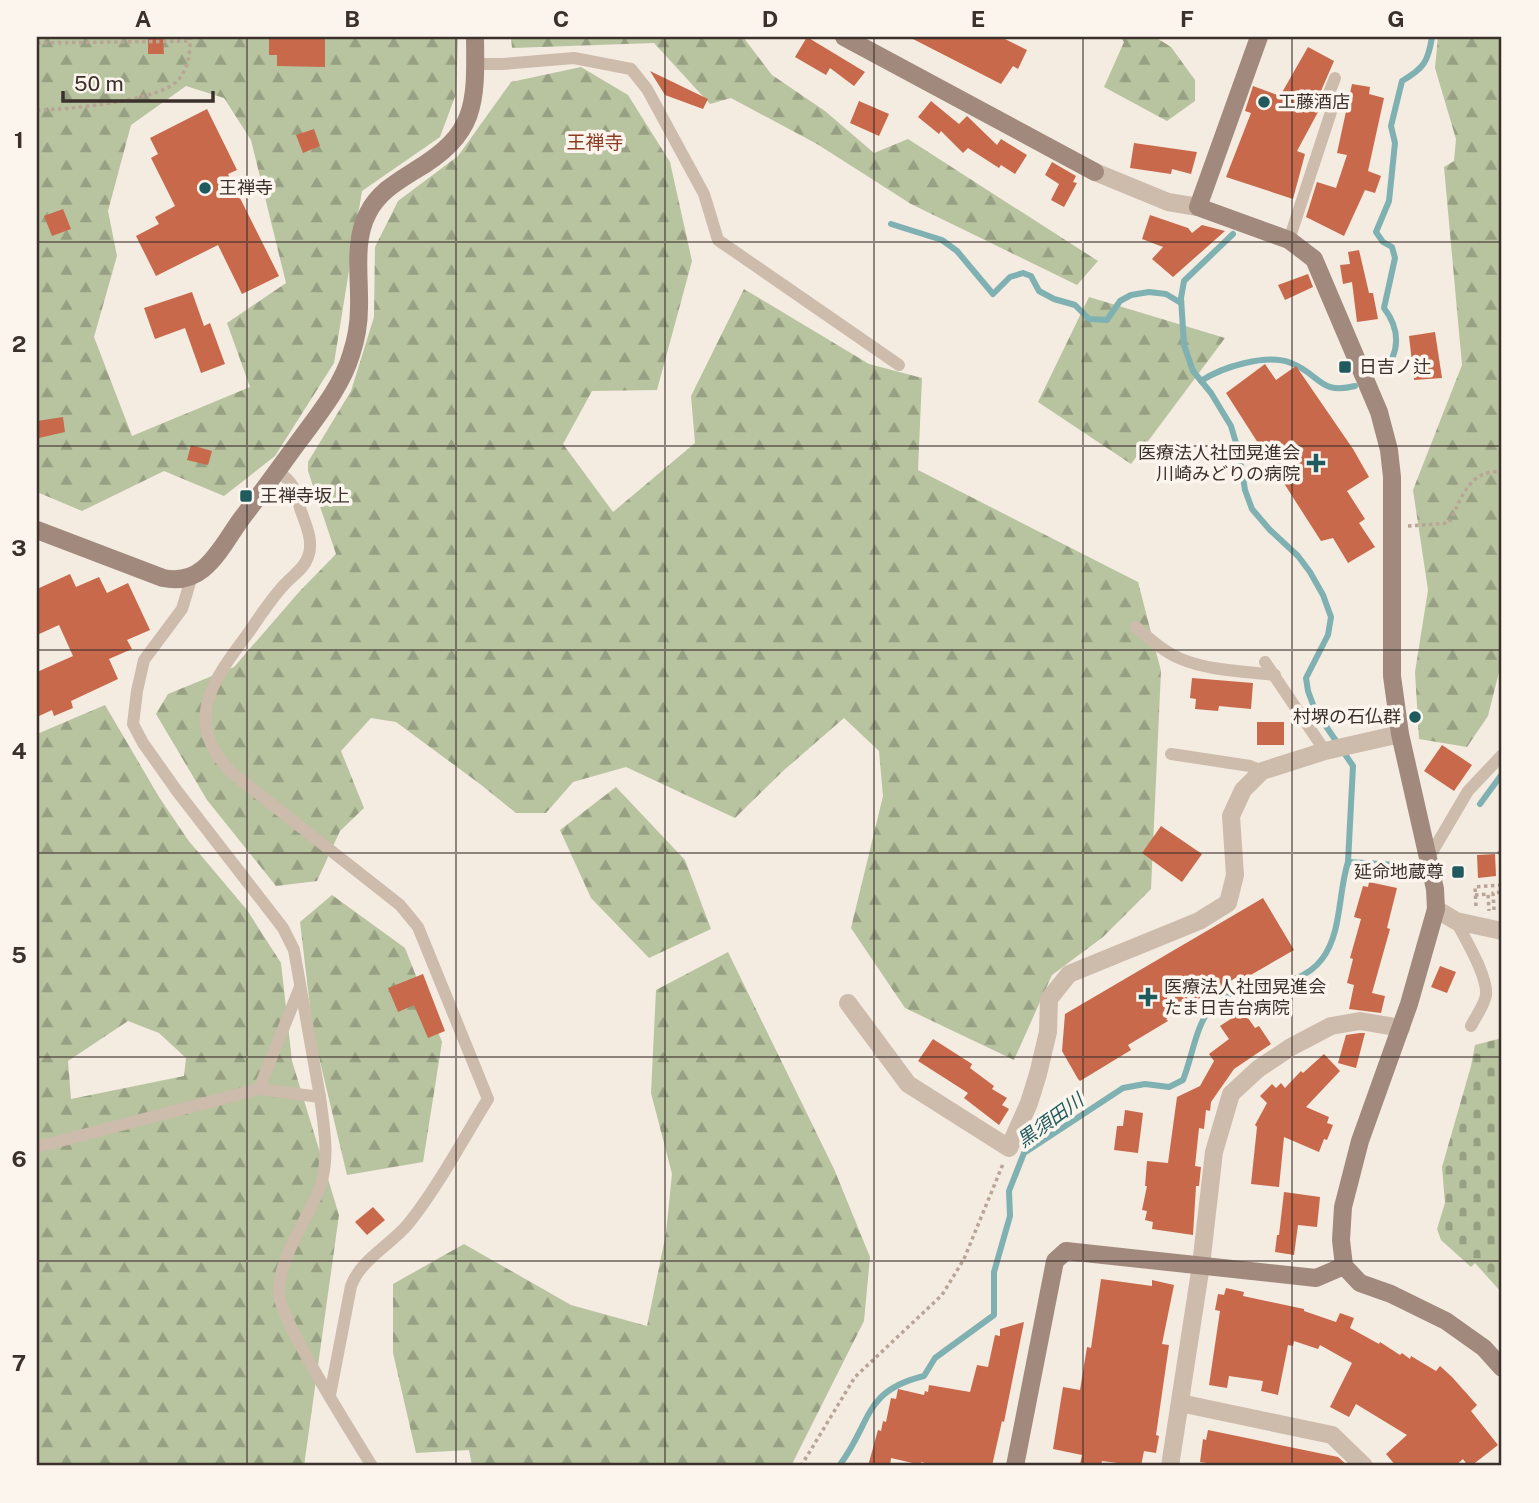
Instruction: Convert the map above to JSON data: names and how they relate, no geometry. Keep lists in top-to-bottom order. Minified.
{"districts":["王禅寺"],"water":["黒須田川"],"places":{"other":["工藤酒店","王禅寺","村堺の石仏群"],"transit":["日吉ノ辻","王禅寺坂上","延命地蔵尊"],"health":["医療法人社団晃進会 川崎みどりの病院","医療法人社団晃進会 たま日吉台病院"]},"scale_bar":"50 m","grid":{"columns":["A","B","C","D","E","F","G"],"rows":["1","2","3","4","5","6","7"]}}
